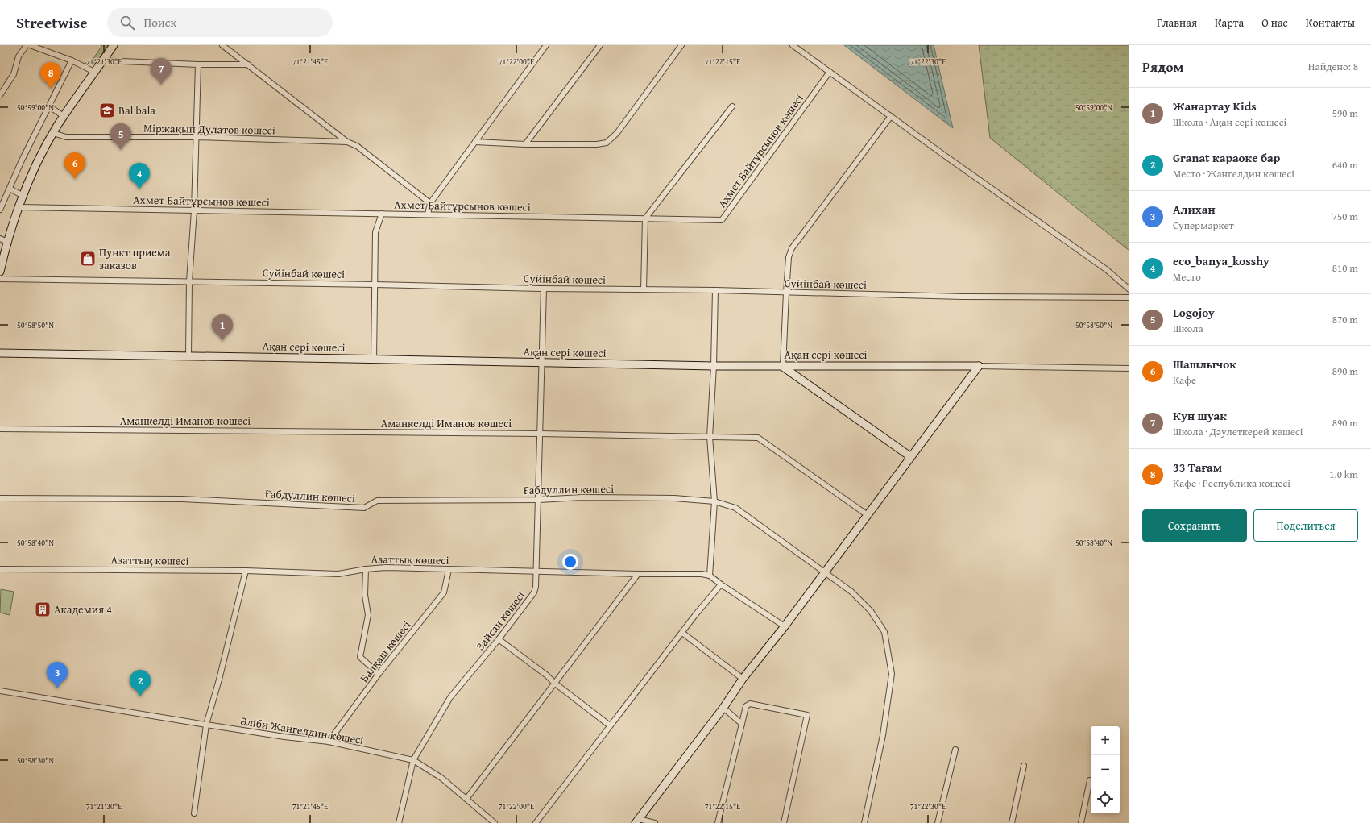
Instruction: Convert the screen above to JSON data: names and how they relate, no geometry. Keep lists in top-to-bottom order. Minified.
{"streets":{"street":["Міржақып Дулатов көшесі","Ахмет Байтұрсынов көшесі","Суйінбай көшесі","Ақан сері көшесі","Аманкелді Иманов көшесі","Ғабдуллин көшесі","Азаттық көшесі","Зайсан көшесі","Балқаш көшесі","Әліби Жангелдин көшесі"]},"crossings":[["Суйінбай көшесі","Зайсан көшесі"],["Ақан сері көшесі","Зайсан көшесі"],["Аманкелді Иманов көшесі","Зайсан көшесі"],["Ғабдуллин көшесі","Зайсан көшесі"],["Азаттық көшесі","Зайсан көшесі"],["Азаттық көшесі","Балқаш көшесі"],["Зайсан көшесі","Әліби Жангелдин көшесі"],["Балқаш көшесі","Әліби Жангелдин көшесі"]],"places":{"school or university":["Bal bala"],"shop":["Пункт приема заказов"],"building":["Академия 4"]},"page":{"header":"Streetwise","search":"Поиск","nav":["Главная","Карта","О нас","Контакты"],"heading":["Рядом","Найдено: 8"],"pins":["7","8","5","6","4","1","3","2"],"list":[{"mark":"1","name":"Жанартау Kids","note":"Школа · Ақан сері көшесі","value":"590 m"},{"mark":"2","name":"Granat караоке бар","note":"Место · Жангелдин көшесі","value":"640 m"},{"mark":"3","name":"Алихан","note":"Супермаркет","value":"750 m"},{"mark":"4","name":"eco_banya_kosshy","note":"Место","value":"810 m"},{"mark":"5","name":"Logojoy","note":"Школа","value":"870 m"},{"mark":"6","name":"Шашлычок","note":"Кафе","value":"890 m"},{"mark":"7","name":"Кун шуак","note":"Школа · Дәулеткерей көшесі","value":"890 m"},{"mark":"8","name":"33 Тағам","note":"Кафе · Республика көшесі","value":"1.0 km"}],"buttons":["Сохранить","Поделиться"],"map_buttons":["+","−"]},"coordinates":["71°21'30\"E","71°21'45\"E","71°22'00\"E","71°22'15\"E","71°22'30\"E","50°59'00\"N","50°58'50\"N","50°58'40\"N","50°58'30\"N"]}
